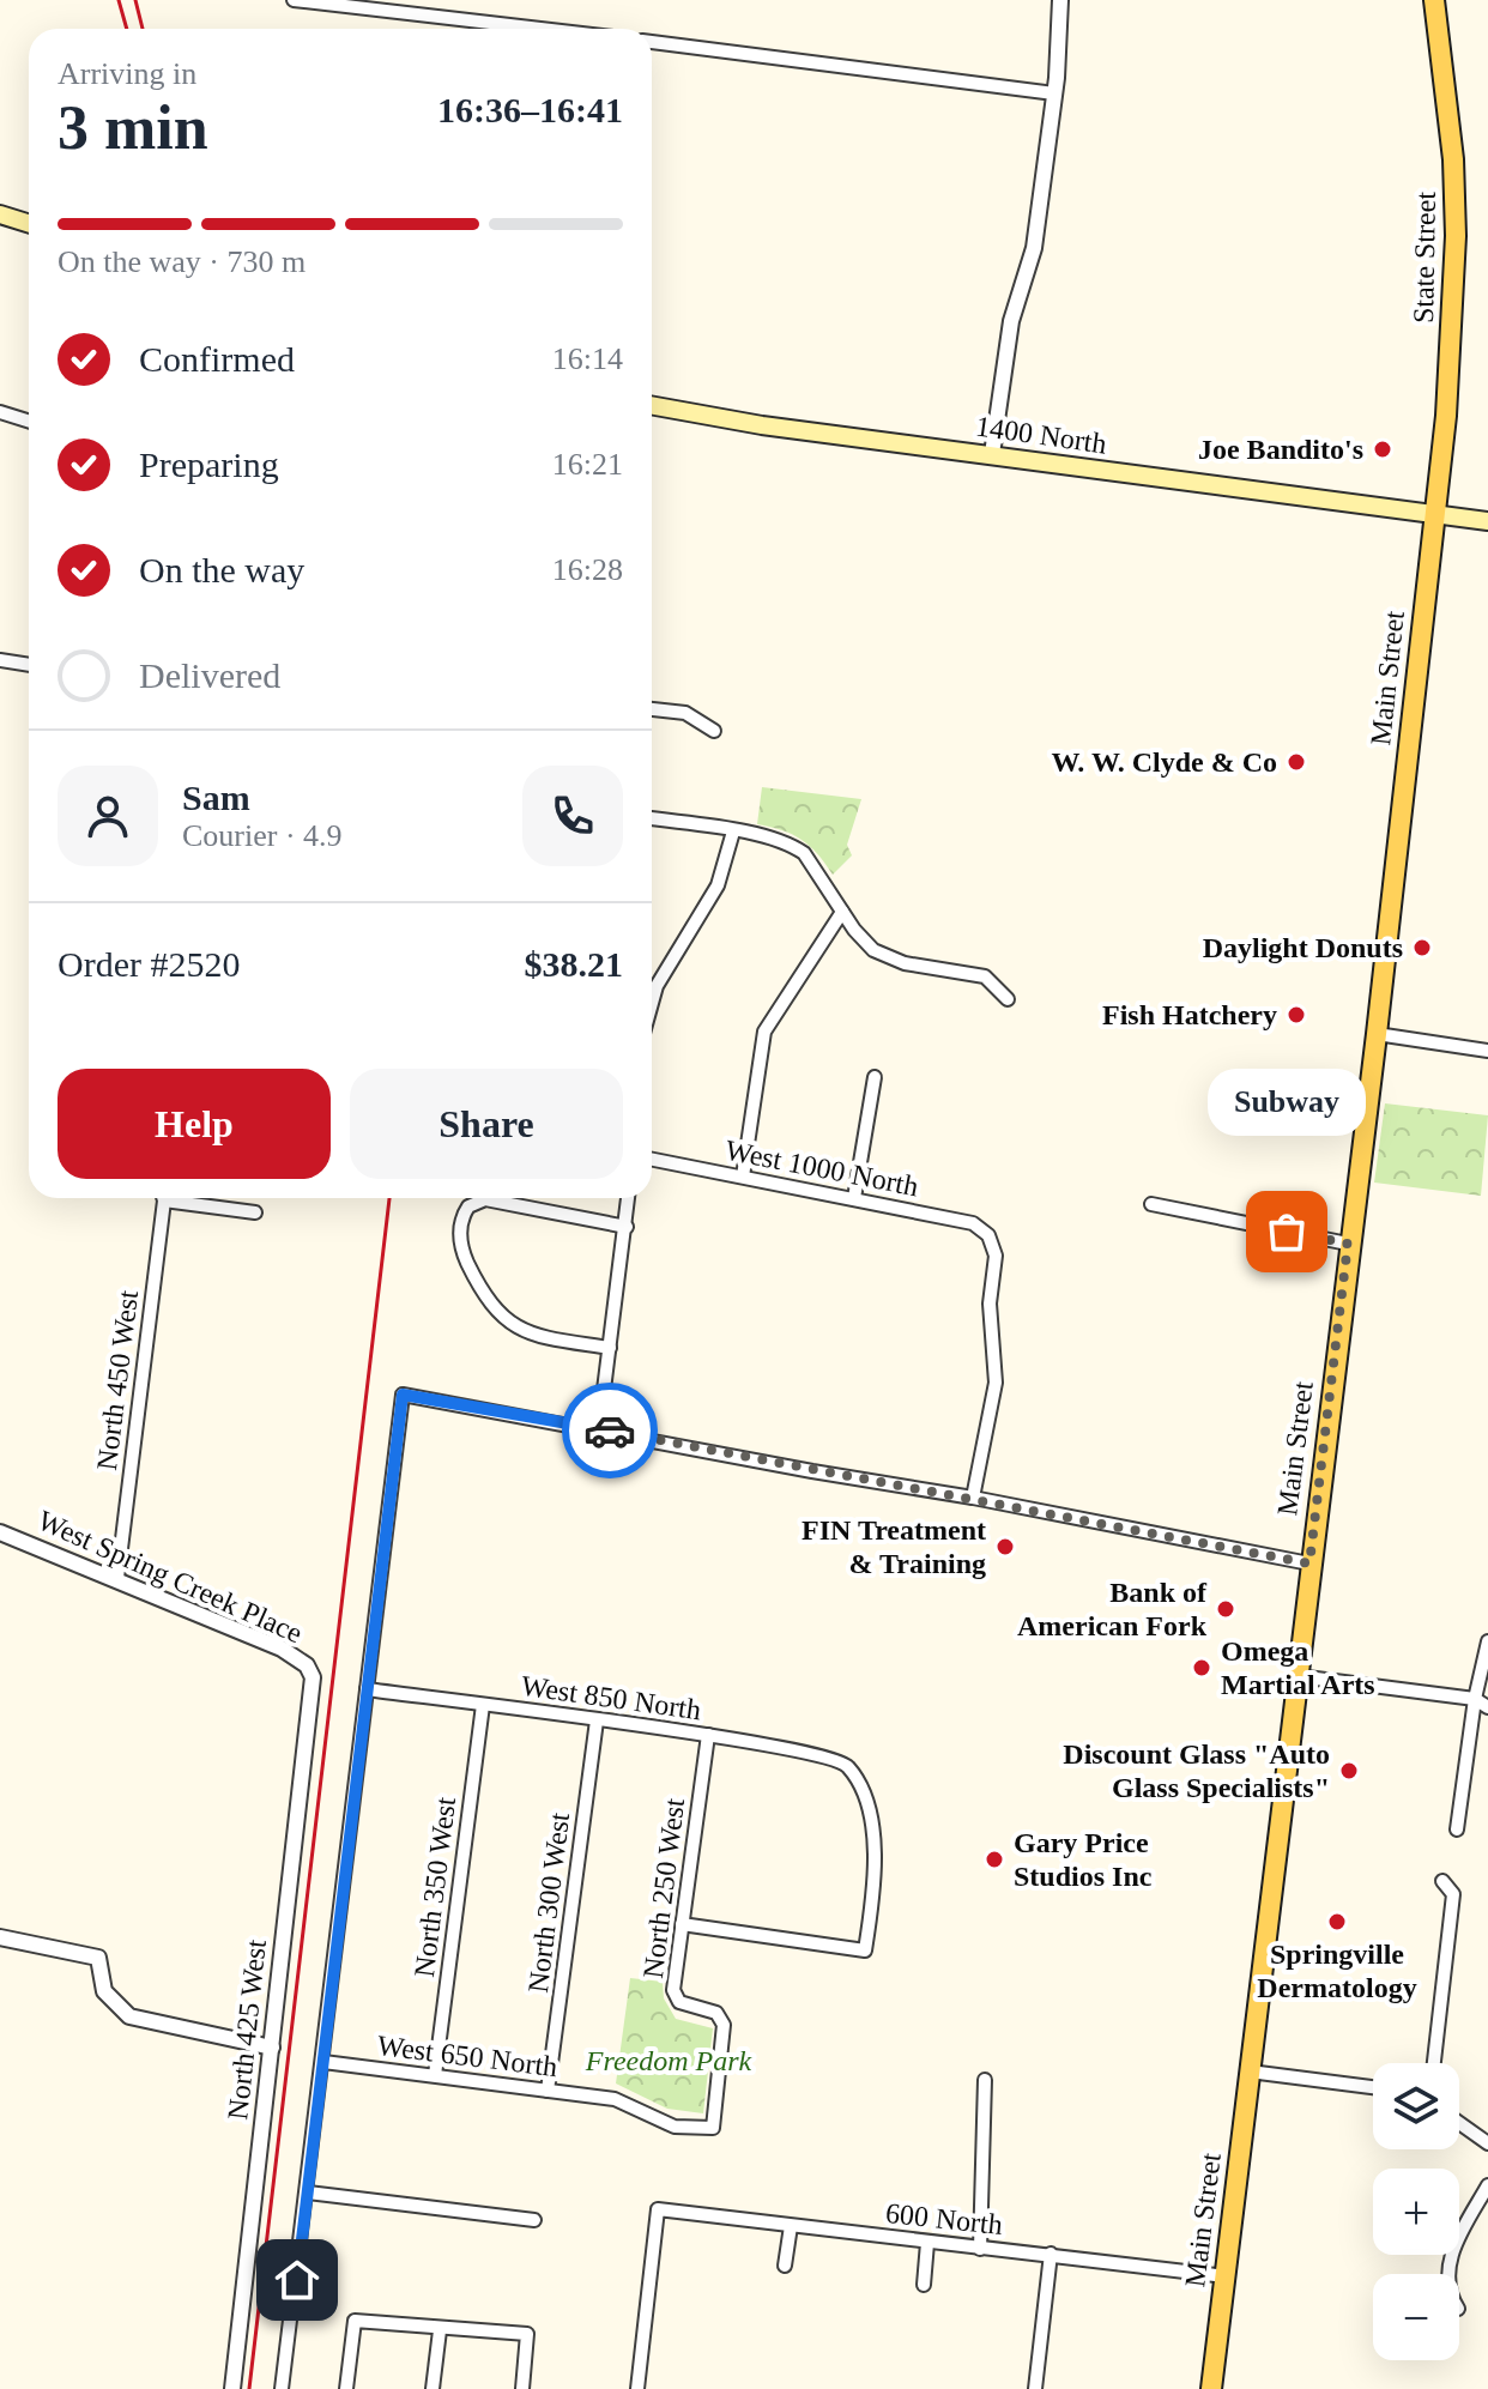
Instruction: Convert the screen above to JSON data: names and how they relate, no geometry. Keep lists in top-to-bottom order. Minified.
{"streets":{"main road":["State Street","1400 North","Main Street"],"street":["West 1000 North","North 450 West","West Spring Creek Place","West 850 North","North 350 West","North 250 West","North 300 West","North 425 West","West 650 North","600 North"]},"crossings":[["State Street","1400 North"],["State Street","Main Street"],["1400 North","Main Street"],["Main Street","600 North"],["North 450 West","West Spring Creek Place"],["West Spring Creek Place","North 425 West"],["West 850 North","North 350 West"],["West 850 North","North 250 West"],["West 850 North","North 300 West"],["North 350 West","West 650 North"],["North 250 West","West 650 North"],["North 300 West","West 650 North"]],"parks":["Freedom Park"],"places":["Joe Bandito's","W. W. Clyde & Co","Daylight Donuts","Fish Hatchery","Subway","FIN Treatment & Training","Bank of American Fork","Omega Martial Arts","Discount Glass \"Auto Glass Specialists\"","Gary Price Studios Inc","Springville Dermatology"],"page":{"heading":["3 min","Arriving in","16:36–16:41"],"panel":["Sam","Courier · 4.9","Order #2520","$38.21"],"bar":"On the way · 730 m","list":[["Confirmed","16:14"],["Preparing","16:21"],["On the way","16:28"],"Delivered"],"buttons":["Help","Share"],"bubble":"Subway","map_buttons":["+","−"]}}
